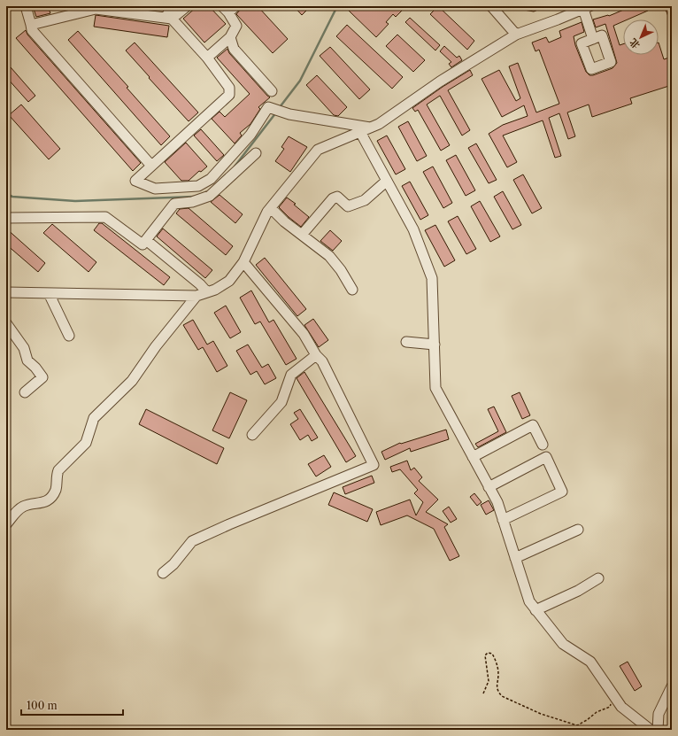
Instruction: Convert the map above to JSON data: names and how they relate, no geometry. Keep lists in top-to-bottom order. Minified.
{"scale_bar":"100 m","north":"bottom left"}
